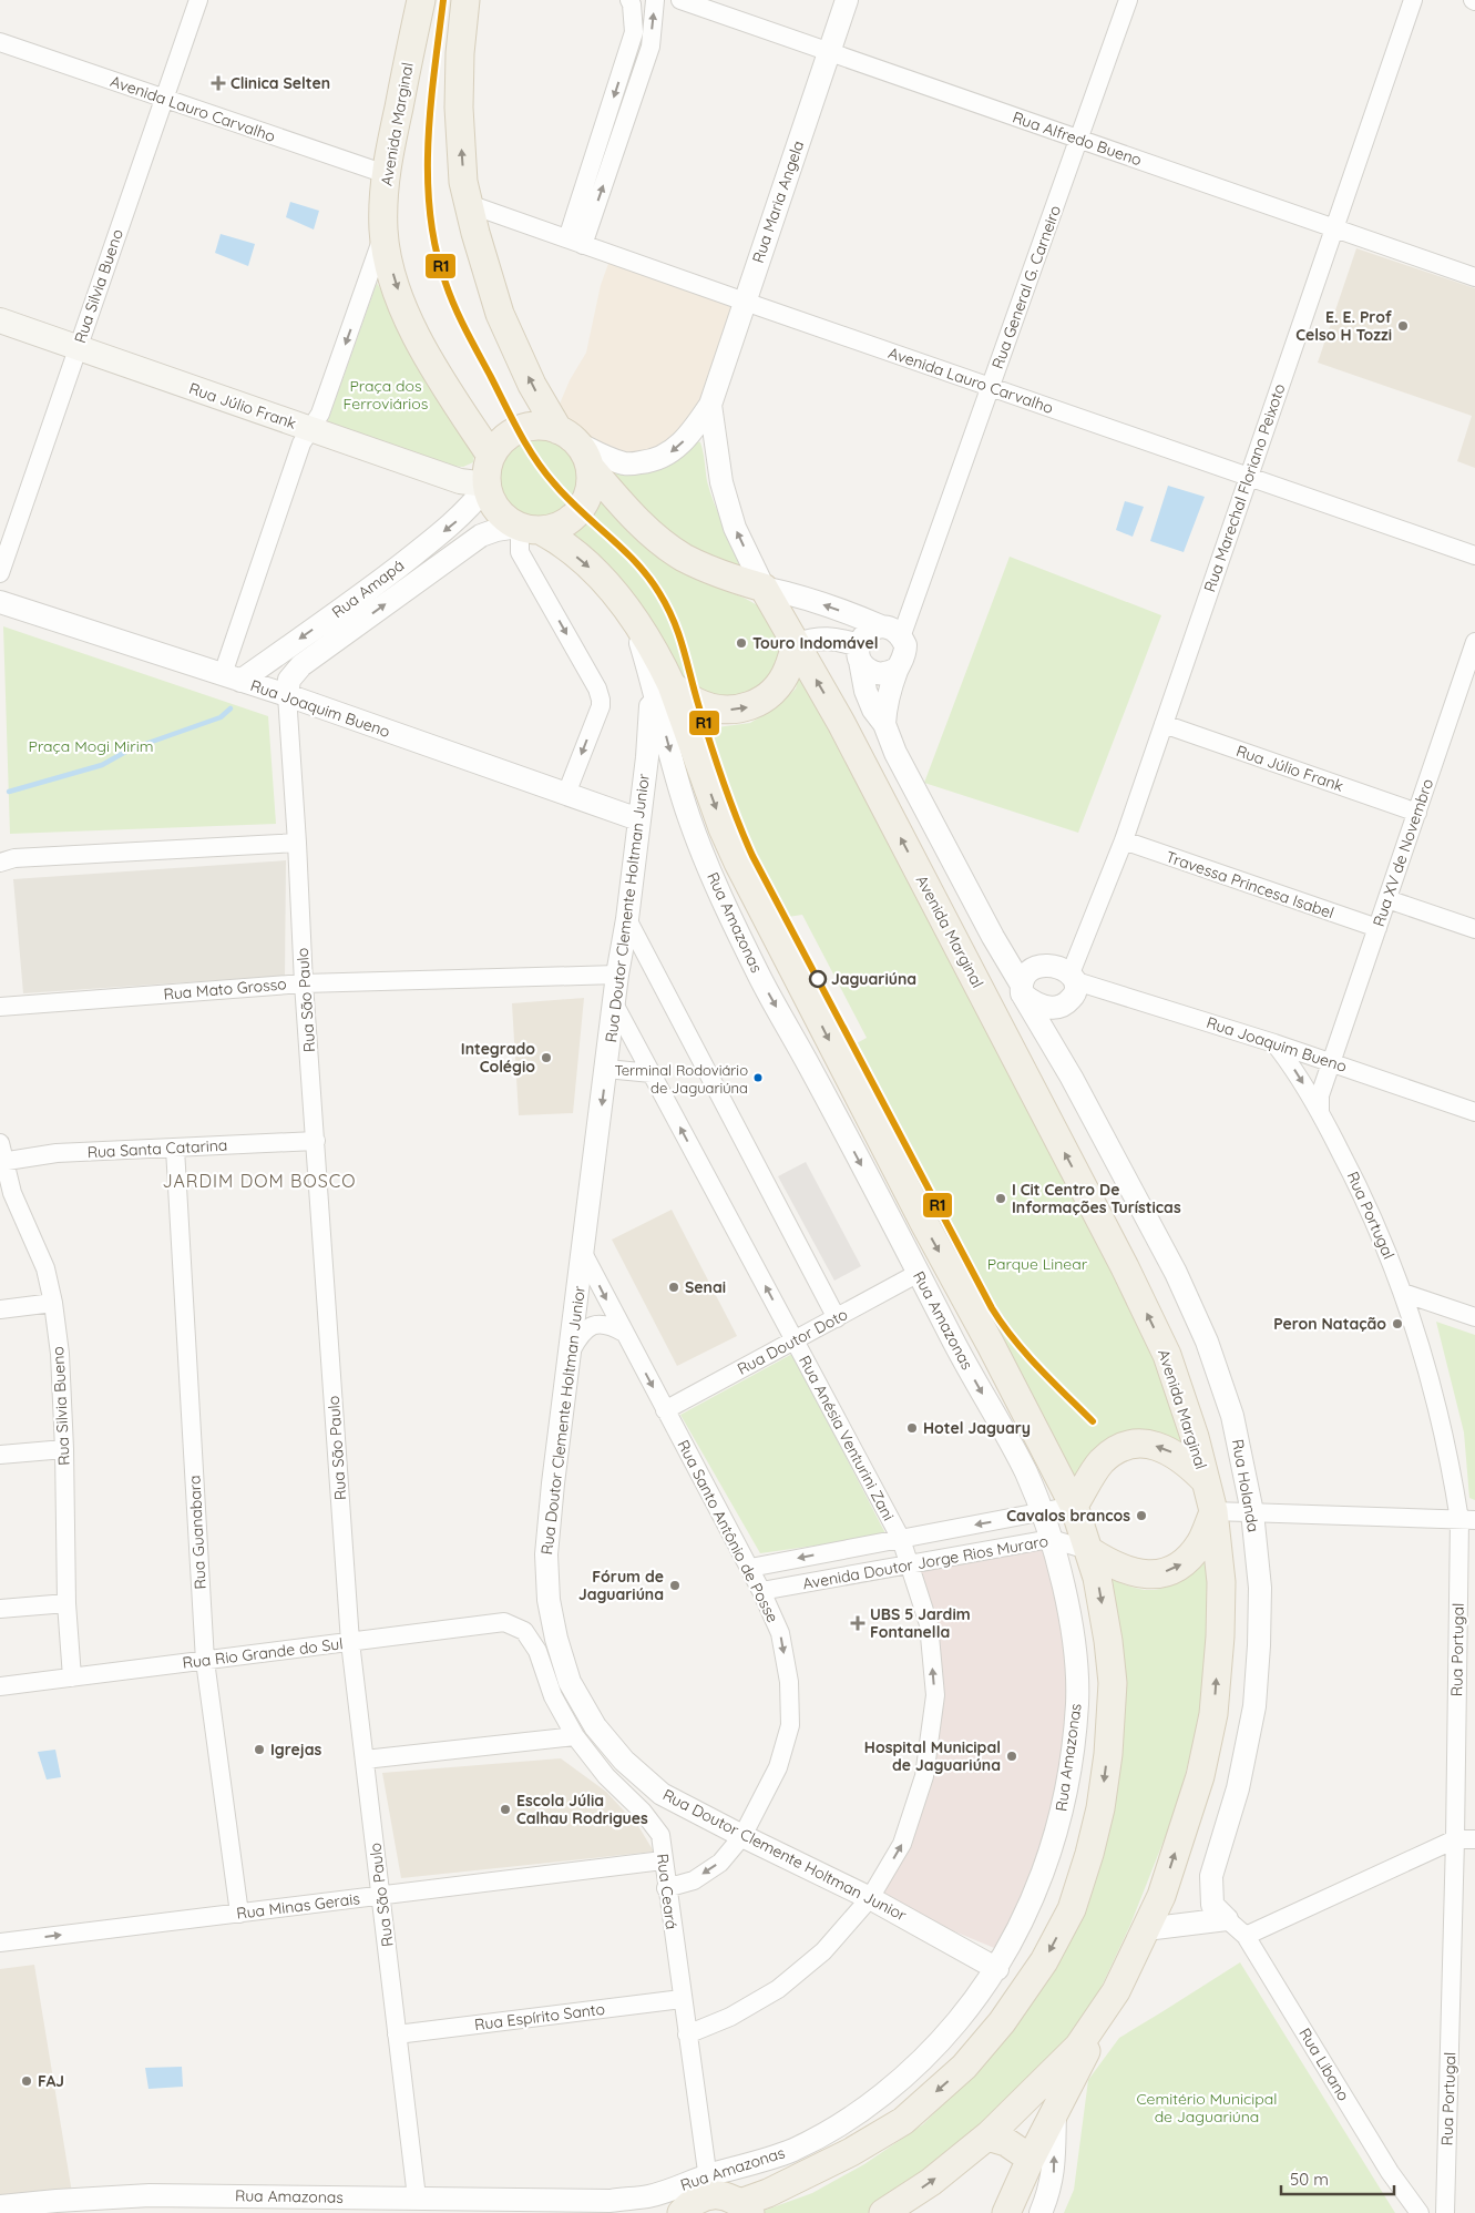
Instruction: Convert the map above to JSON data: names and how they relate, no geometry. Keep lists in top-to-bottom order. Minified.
{"streets":{"main road":["Avenida Marginal","Rua Júlio Frank"],"street":["Avenida Lauro Carvalho","Rua Alfredo Bueno","Rua Maria Angela","Rua Silvia Bueno","Rua General G. Carneiro","Rua Marechal Floriano Peixoto","Rua Amapá","Rua Joaquim Bueno","Rua XV de Novembro","Travessa Princesa Isabel","Rua Doutor Clemente Holtman Junior","Rua Amazonas","Rua Mato Grosso","Rua São Paulo","Rua Santa Catarina","Rua Portugal","Rua Doutor Doto","Rua Anésia Venturini Zani","Rua Holanda","Rua Santo Antônio de Posse","Rua Guanabara","Avenida Doutor Jorge Rios Muraro","Rua Rio Grande do Sul","Rua Ceará","Rua Minas Gerais","Rua Espírito Santo","Rua Libano"]},"crossings":[["Avenida Lauro Carvalho","Avenida Marginal"],["Avenida Lauro Carvalho","Rua Maria Angela"],["Avenida Lauro Carvalho","Rua Silvia Bueno"],["Avenida Lauro Carvalho","Rua General G. Carneiro"],["Avenida Lauro Carvalho","Rua Marechal Floriano Peixoto"],["Avenida Marginal","Rua Maria Angela"],["Avenida Marginal","Rua Júlio Frank"],["Avenida Marginal","Rua Amapá"],["Avenida Marginal","Avenida Doutor Jorge Rios Muraro"],["Rua Alfredo Bueno","Rua Maria Angela"],["Rua Alfredo Bueno","Rua General G. Carneiro"],["Rua Alfredo Bueno","Rua Marechal Floriano Peixoto"],["Rua Maria Angela","Rua Júlio Frank"],["Rua Maria Angela","Rua Amapá"],["Rua Silvia Bueno","Rua Júlio Frank"],["Rua Silvia Bueno","Rua Santa Catarina"],["Rua Silvia Bueno","Rua Rio Grande do Sul"],["Rua Júlio Frank","Rua Marechal Floriano Peixoto"],["Rua Júlio Frank","Rua Amapá"],["Rua Júlio Frank","Rua XV de Novembro"],["Rua Marechal Floriano Peixoto","Rua Joaquim Bueno"],["Rua Marechal Floriano Peixoto","Travessa Princesa Isabel"],["Rua Amapá","Rua Joaquim Bueno"],["Rua Amapá","Rua São Paulo"],["Rua Joaquim Bueno","Rua XV de Novembro"],["Rua Joaquim Bueno","Rua Doutor Clemente Holtman Junior"],["Rua Joaquim Bueno","Rua São Paulo"],["Rua Joaquim Bueno","Rua Portugal"],["Rua XV de Novembro","Travessa Princesa Isabel"],["Rua XV de Novembro","Rua Portugal"],["Rua Doutor Clemente Holtman Junior","Rua Amazonas"],["Rua Doutor Clemente Holtman Junior","Rua Mato Grosso"],["Rua Doutor Clemente Holtman Junior","Rua Anésia Venturini Zani"],["Rua Doutor Clemente Holtman Junior","Rua Santo Antônio de Posse"],["Rua Amazonas","Rua São Paulo"],["Rua Amazonas","Rua Doutor Doto"],["Rua Amazonas","Avenida Doutor Jorge Rios Muraro"],["Rua Amazonas","Rua Ceará"],["Rua Mato Grosso","Rua São Paulo"],["Rua São Paulo","Rua Santa Catarina"],["Rua São Paulo","Rua Rio Grande do Sul"],["Rua São Paulo","Rua Minas Gerais"],["Rua São Paulo","Rua Espírito Santo"],["Rua Santa Catarina","Rua Guanabara"],["Rua Doutor Doto","Rua Anésia Venturini Zani"],["Rua Doutor Doto","Rua Santo Antônio de Posse"],["Rua Anésia Venturini Zani","Avenida Doutor Jorge Rios Muraro"],["Rua Anésia Venturini Zani","Rua Ceará"],["Rua Holanda","Rua Libano"],["Rua Santo Antônio de Posse","Avenida Doutor Jorge Rios Muraro"],["Rua Santo Antônio de Posse","Rua Ceará"],["Rua Guanabara","Rua Rio Grande do Sul"],["Rua Guanabara","Rua Minas Gerais"],["Rua Rio Grande do Sul","Rua Ceará"],["Rua Ceará","Rua Minas Gerais"],["Rua Ceará","Rua Espírito Santo"]],"one_way":["Rua Santo Antônio de Posse","Rua Minas Gerais"],"districts":["JARDIM DOM BOSCO"],"parks":["Praça dos Ferroviários","Praça Mogi Mirim","Parque Linear","Cemitério Municipal de Jaguariúna"],"places":{"health":["Clinica Selten","UBS 5 Jardim Fontanella"],"other":["E. E. Prof Celso H Tozzi","Touro Indomável","Jaguariúna","Integrado Colégio","Terminal Rodoviário de Jaguariúna","I Cit Centro De Informações Turísticas","Senai","Peron Natação","Hotel Jaguary","Cavalos brancos","Fórum de Jaguariúna","Igrejas","Hospital Municipal de Jaguariúna","Escola Júlia Calhau Rodrigues","FAJ"]},"lines":["transit line R1"],"scale_bar":"50 m"}
